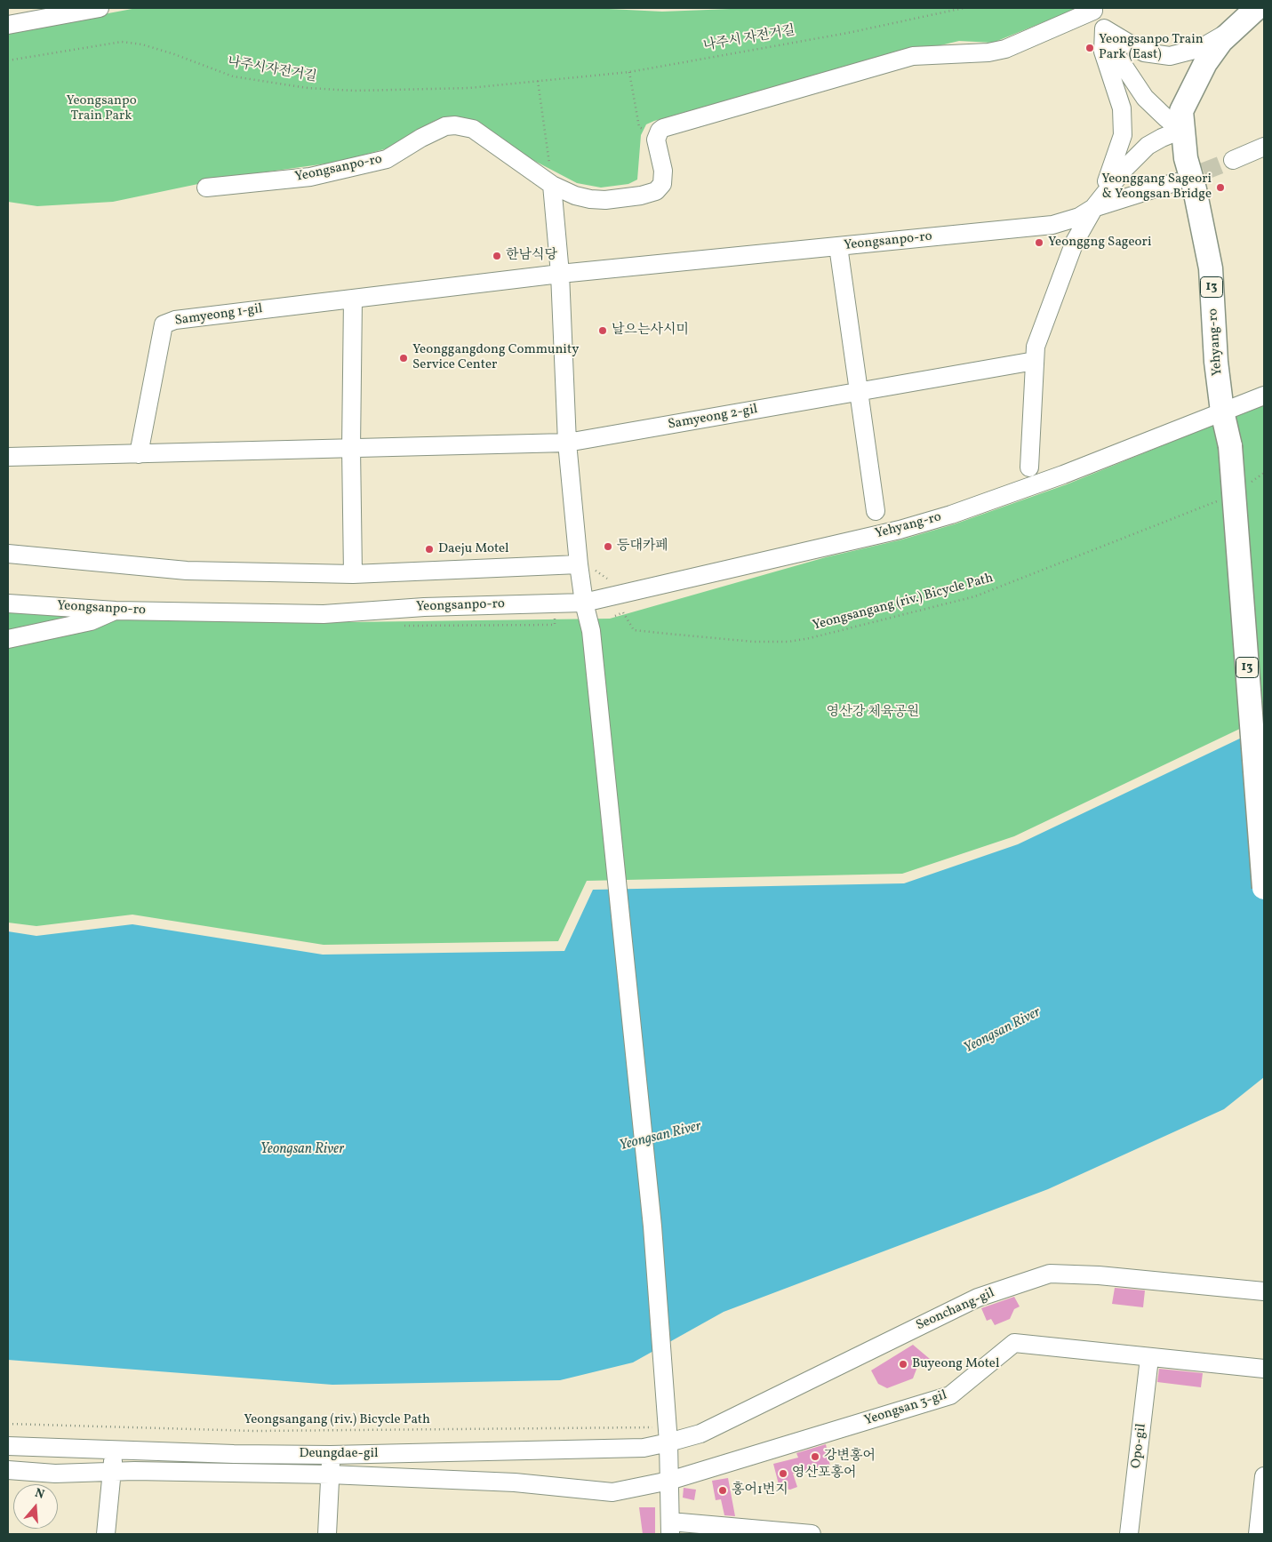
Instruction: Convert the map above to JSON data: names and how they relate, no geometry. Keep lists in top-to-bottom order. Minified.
{"streets":{"main road":["13","Yehyang-ro"],"street":["Yeongsanpo-ro","Samyeong 1-gil","Samyeong 2-gil","Seonchang-gil","Yeongsan 3-gil","Opo-gil","Deungdae-gil"],"path":["나주시 자전거길","나주시자전거길","Yeongsangang (riv.) Bicycle Path"]},"crossings":[["나주시 자전거길","나주시자전거길"],["Yeongsanpo-ro","Samyeong 1-gil"],["Yeongsanpo-ro","Yehyang-ro"],["Yeongsangang (riv.) Bicycle Path","Seonchang-gil"],["Yeongsangang (riv.) Bicycle Path","Deungdae-gil"],["Seonchang-gil","Deungdae-gil"],["Yeongsan 3-gil","Opo-gil"]],"water":["Yeongsan River"],"parks":["Yeongsanpo Train Park","영산강 체육공원"],"places":["Yeongsanpo Train Park (East)","Yeonggang Sageori & Yeongsan Bridge","Yeonggng Sageori","한남식당","날으는사시미","Yeonggangdong Community Service Center","등대카페","Daeju Motel","Buyeong Motel","강변홍어","영산포홍어","홍어1번지"],"north":"top"}
